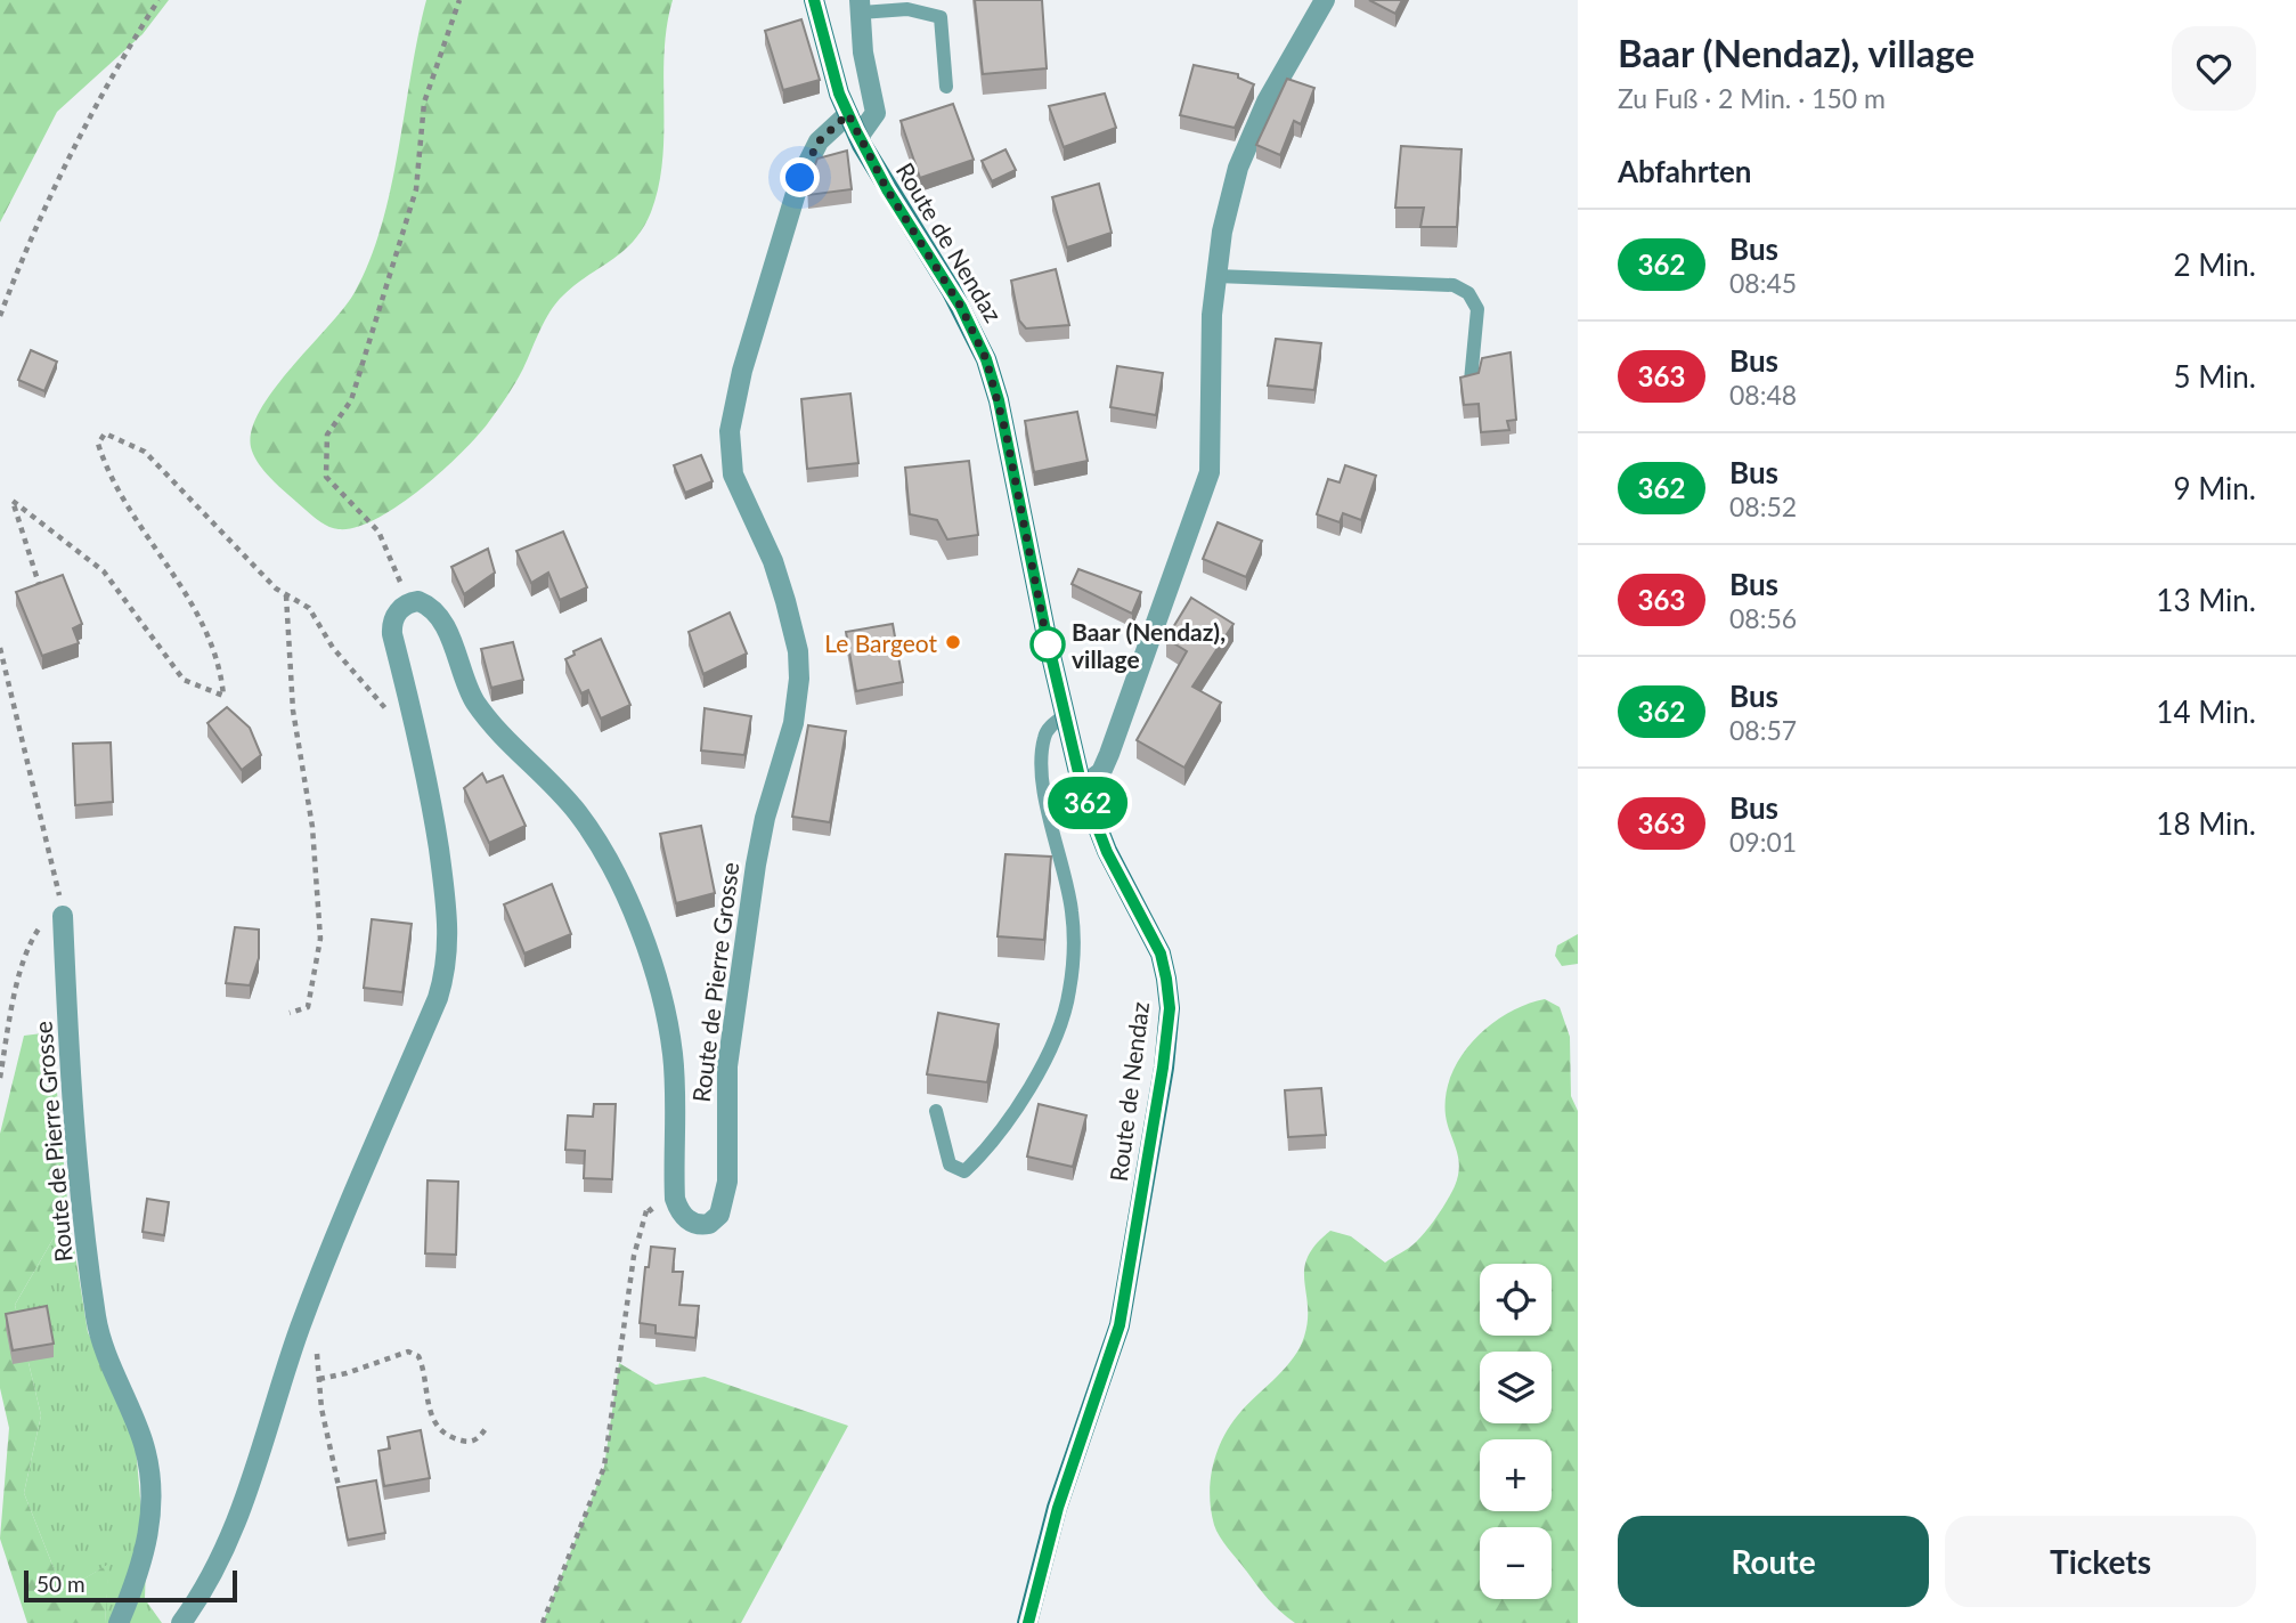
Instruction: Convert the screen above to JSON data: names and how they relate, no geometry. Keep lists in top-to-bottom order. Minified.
{"streets":{"main road":["Route de Nendaz"],"street":["Route de Pierre Grosse"]},"crossings":[["Route de Nendaz","Route de Pierre Grosse"]],"places":["Le Bargeot","Baar (Nendaz), village"],"lines":["bus line 362"],"scale_bar":"50 m","page":{"on_map":"362","heading":[["Baar (Nendaz), village","Zu Fuß · 2 Min. · 150 m"],"Abfahrten"],"list":[{"mark":"362","name":"Bus","note":"08:45","value":"2 Min."},{"mark":"363","name":"Bus","note":"08:48","value":"5 Min."},{"mark":"362","name":"Bus","note":"08:52","value":"9 Min."},{"mark":"363","name":"Bus","note":"08:56","value":"13 Min."},{"mark":"362","name":"Bus","note":"08:57","value":"14 Min."},{"mark":"363","name":"Bus","note":"09:01","value":"18 Min."}],"map_buttons":["+","−"],"buttons":["Route","Tickets"],"scale":"50 m"}}
